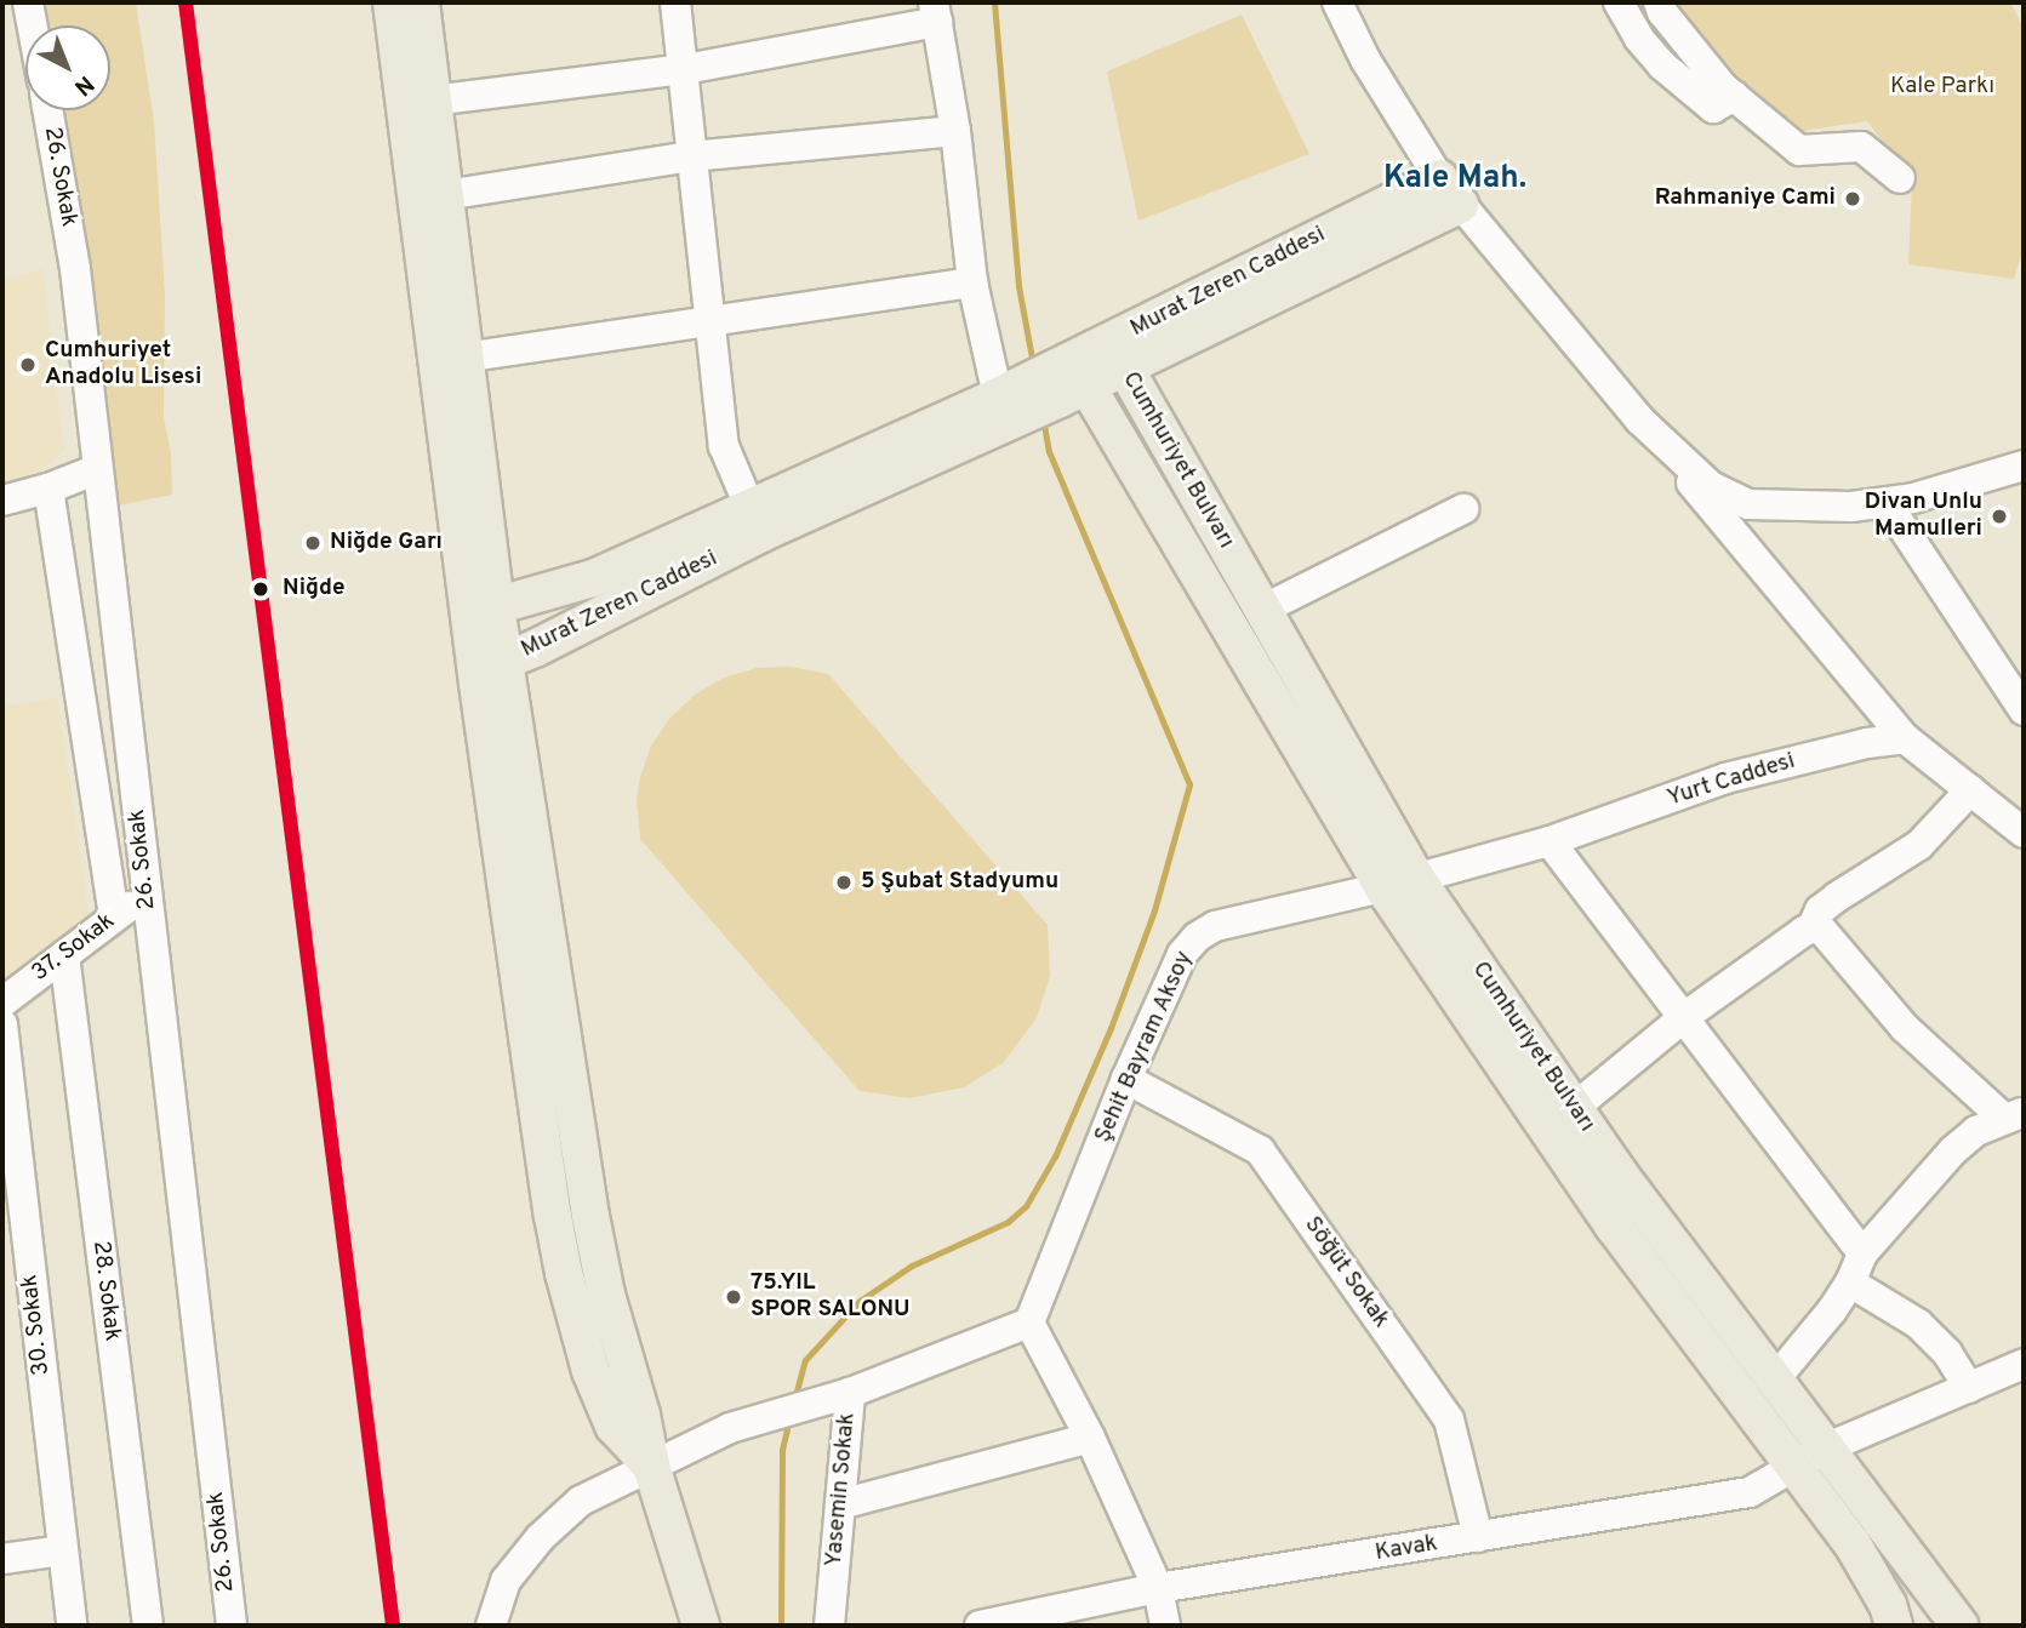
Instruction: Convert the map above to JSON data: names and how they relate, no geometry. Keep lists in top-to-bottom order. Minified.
{"streets":{"main road":["Murat Zeren Caddesi","Cumhuriyet Bulvarı"],"street":["26. Sokak","Yurt Caddesi","37. Sokak","Şehit Bayram Aksoy","Söğüt Sokak","28. Sokak","30. Sokak","Yasemin Sokak","Kavak"]},"crossings":[["26. Sokak","37. Sokak"],["Murat Zeren Caddesi","Cumhuriyet Bulvarı"],["Cumhuriyet Bulvarı","Yurt Caddesi"],["Cumhuriyet Bulvarı","Şehit Bayram Aksoy"],["Cumhuriyet Bulvarı","Kavak"],["Yurt Caddesi","Şehit Bayram Aksoy"],["37. Sokak","28. Sokak"],["Şehit Bayram Aksoy","Söğüt Sokak"],["Şehit Bayram Aksoy","Yasemin Sokak"],["Söğüt Sokak","Kavak"]],"districts":["Kale Mah."],"parks":["Kale Parkı"],"places":["Rahmaniye Cami","Cumhuriyet Anadolu Lisesi","Divan Unlu Mamulleri","Niğde Garı","Niğde","5 Şubat Stadyumu","75.YIL SPOR SALONU"],"north":"bottom right"}
